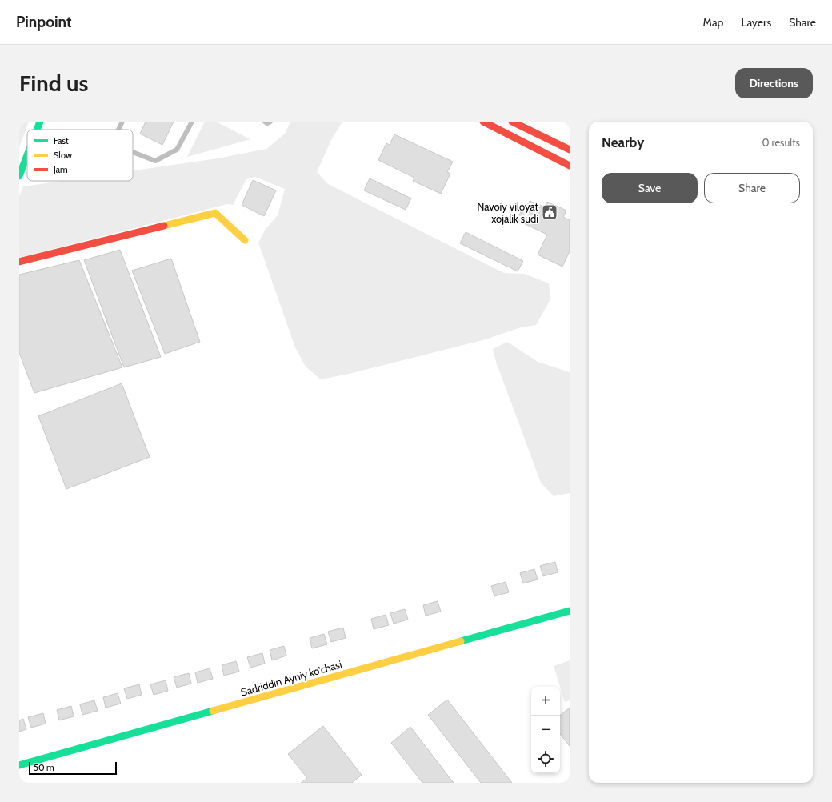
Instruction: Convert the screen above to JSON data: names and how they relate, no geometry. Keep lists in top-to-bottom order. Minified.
{"streets":{"main road":["Sadriddin Ayniy ko'chasi"]},"places":{"public building":["Navoiy viloyat xojalik sudi"]},"legend":["Fast","Slow","Jam"],"scale_bar":"50 m","page":{"header":"Pinpoint","nav":["Map","Layers","Share"],"buttons":["Directions",["Save","Share"]],"title":"Find us","heading":["Nearby","0 results"],"map_buttons":["+","−"],"scale":"50 m"}}
